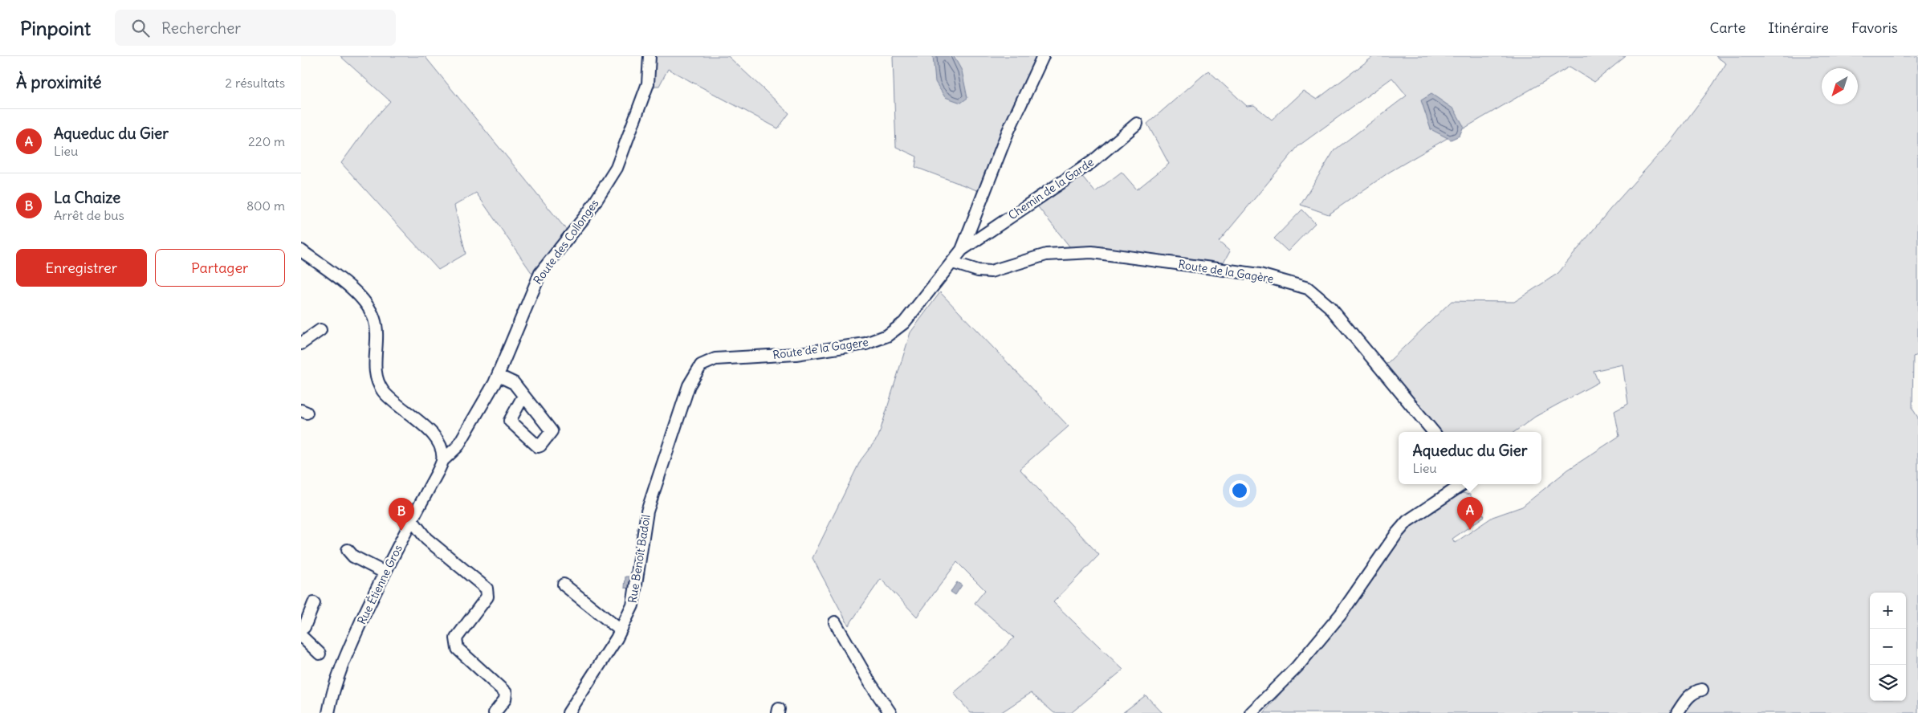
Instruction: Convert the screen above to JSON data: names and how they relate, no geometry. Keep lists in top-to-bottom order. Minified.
{"streets":{"street":["Chemin de la Garde","Route des Collonges","Route de la Gagère","Route de la Gagere","Rue Benoît Badoil","Rue Étienne Gros"]},"crossings":[["Chemin de la Garde","Route de la Gagere"],["Route des Collonges","Rue Étienne Gros"],["Route de la Gagère","Route de la Gagere"],["Route de la Gagere","Rue Benoît Badoil"]],"north":"bottom left","page":{"header":"Pinpoint","search":"Rechercher","nav":["Carte","Itinéraire","Favoris"],"heading":["À proximité","2 résultats"],"list":[{"mark":"A","name":"Aqueduc du Gier","note":"Lieu","value":"220 m"},{"mark":"B","name":"La Chaize","note":"Arrêt de bus","value":"800 m"}],"buttons":["Enregistrer","Partager"],"popup":["Aqueduc du Gier","Lieu"],"pins":["A","B"],"map_buttons":["+","−"]}}
